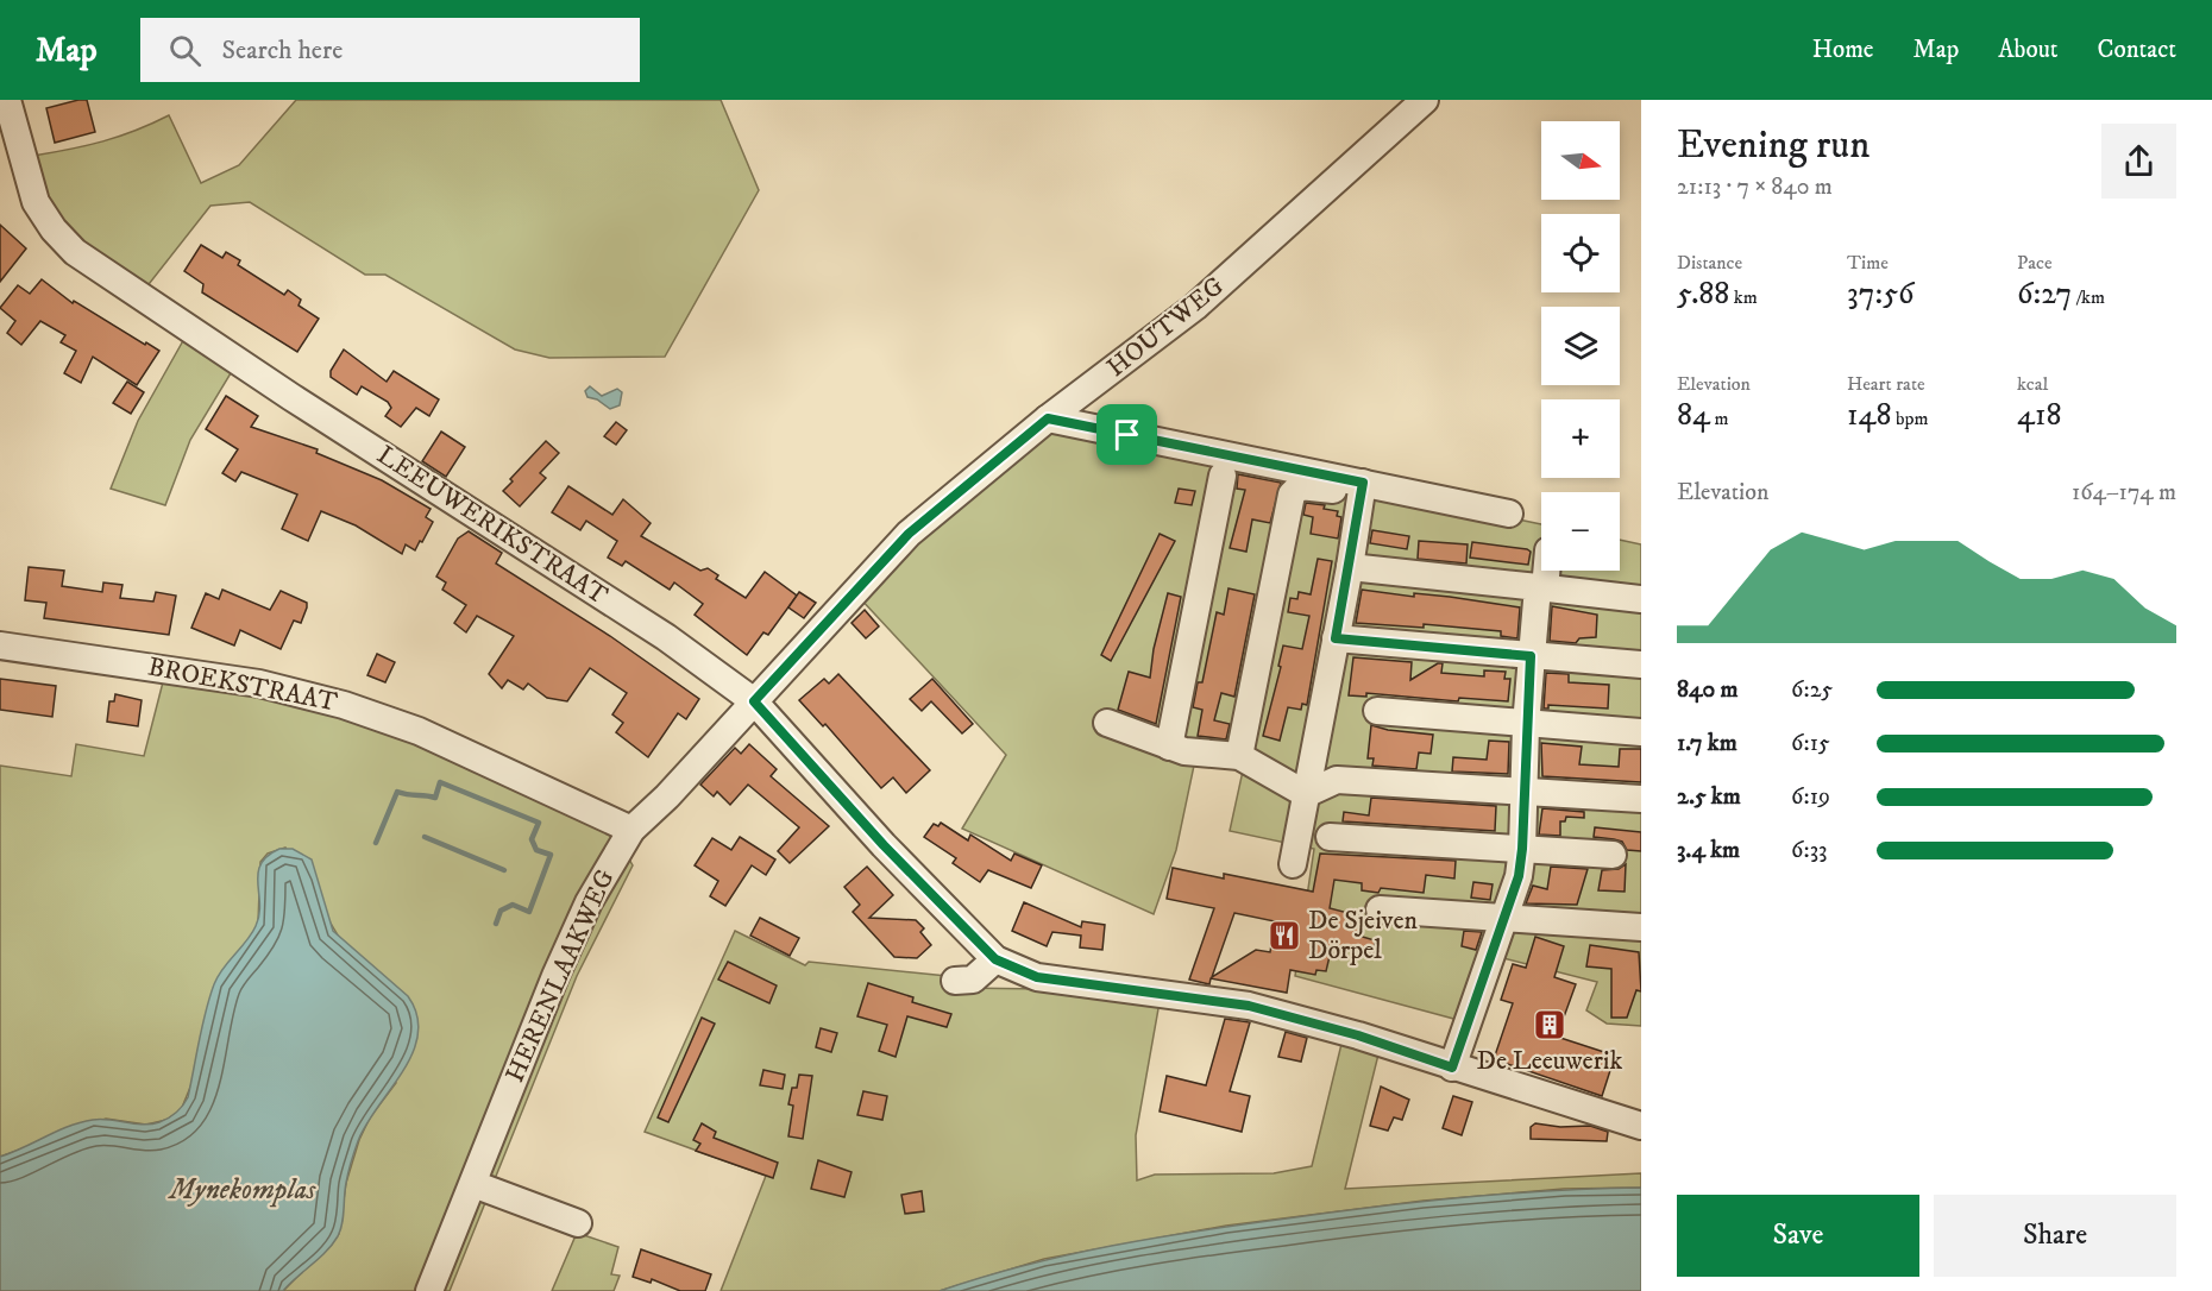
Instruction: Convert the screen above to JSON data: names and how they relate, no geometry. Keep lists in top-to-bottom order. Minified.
{"streets":{"street":["HOUTWEG","LEEUWERIKSTRAAT","BROEKSTRAAT","HERENLAAKWEG"]},"crossings":[["HOUTWEG","LEEUWERIKSTRAAT"],["HOUTWEG","HERENLAAKWEG"],["LEEUWERIKSTRAAT","HERENLAAKWEG"],["BROEKSTRAAT","HERENLAAKWEG"]],"water":["Mynekomplas"],"places":{"restaurant":["De Sjeiven Dörpel"],"building":["De Leeuwerik"]},"north":"right","page":{"header":"Map","search":"Search here","nav":["Home","Map","About","Contact"],"heading":["Evening run","21:13 · 7 × 840 m"],"map_buttons":["+","−"],"stats":[["Distance","5.88 km"],["Time","37:56"],["Pace","6:27 /km"],["Elevation","84 m"],["Heart rate","148 bpm"],["kcal","418"]],"chart":["Elevation","164–174 m"],"list":[{"name":"840 m","note":"6:25"},{"name":"1.7 km","note":"6:15"},{"name":"2.5 km","note":"6:19"},{"name":"3.4 km","note":"6:33"}],"buttons":["Save","Share"]}}
